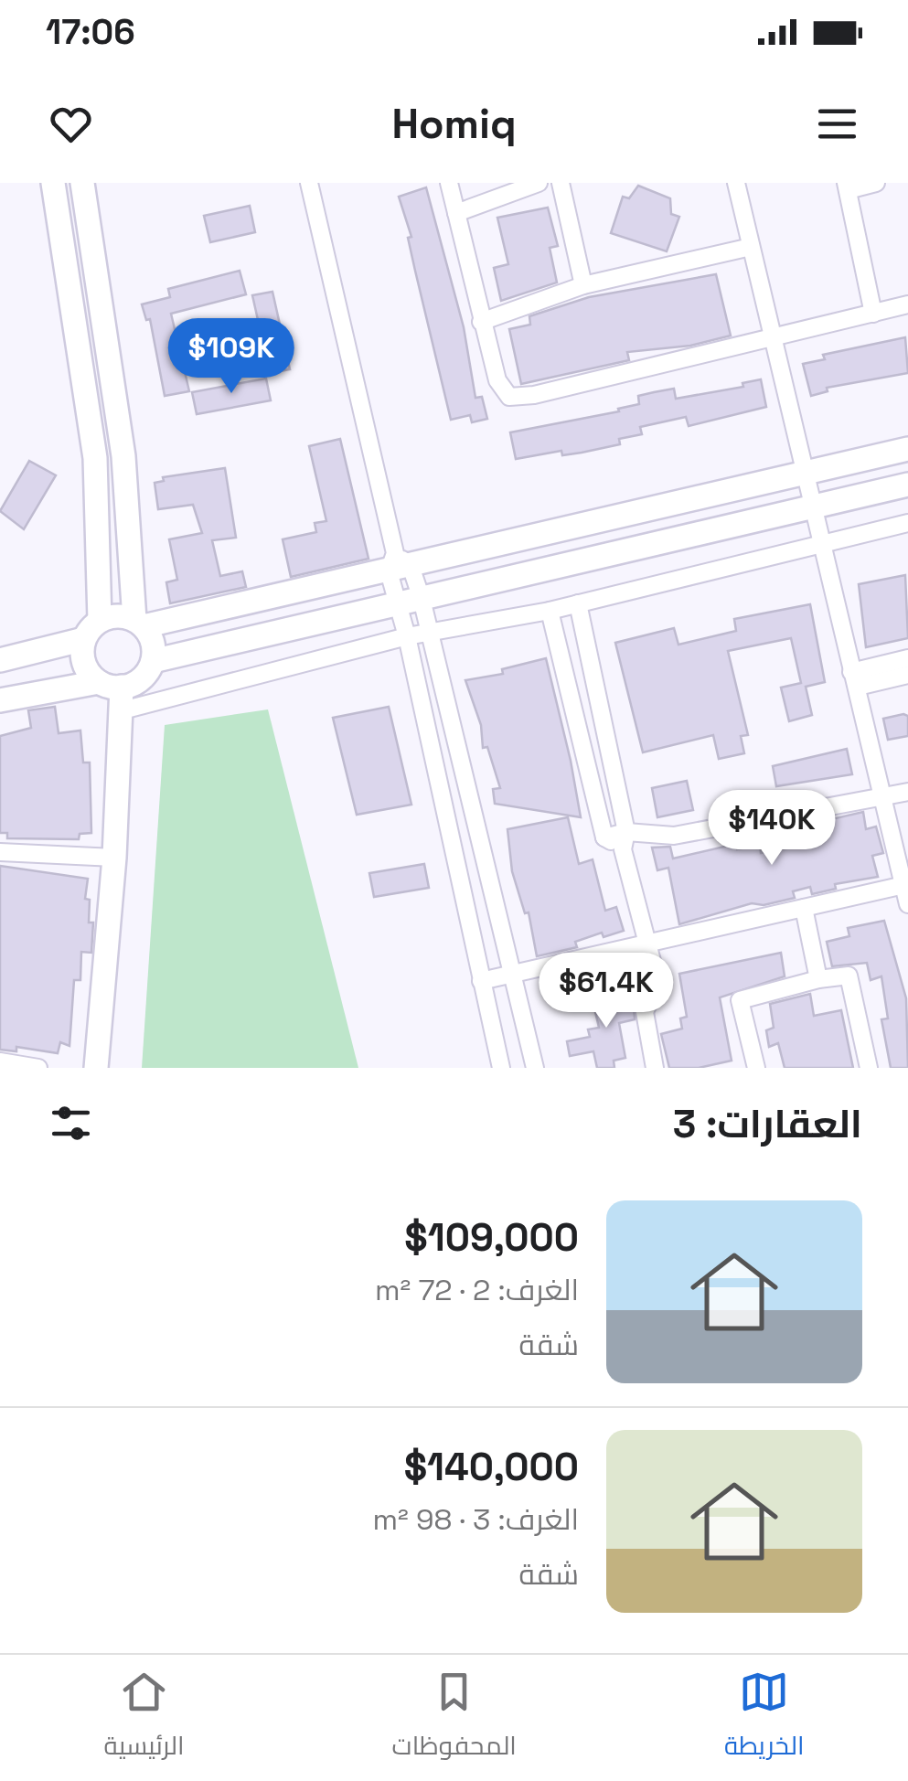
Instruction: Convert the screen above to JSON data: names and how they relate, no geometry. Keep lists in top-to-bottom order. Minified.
{"page":{"status":"17:06","header":"Homiq","price":["$109K","$140K","$61.4K"],"heading":"العقارات: 3","list":[{"name":"$109,000","note":"الغرف: 2 · 72 m² · شقة"},{"name":"$140,000","note":"الغرف: 3 · 98 m² · شقة"}],"tabs":["الخريطة","المحفوظات","الرئيسية"]}}
